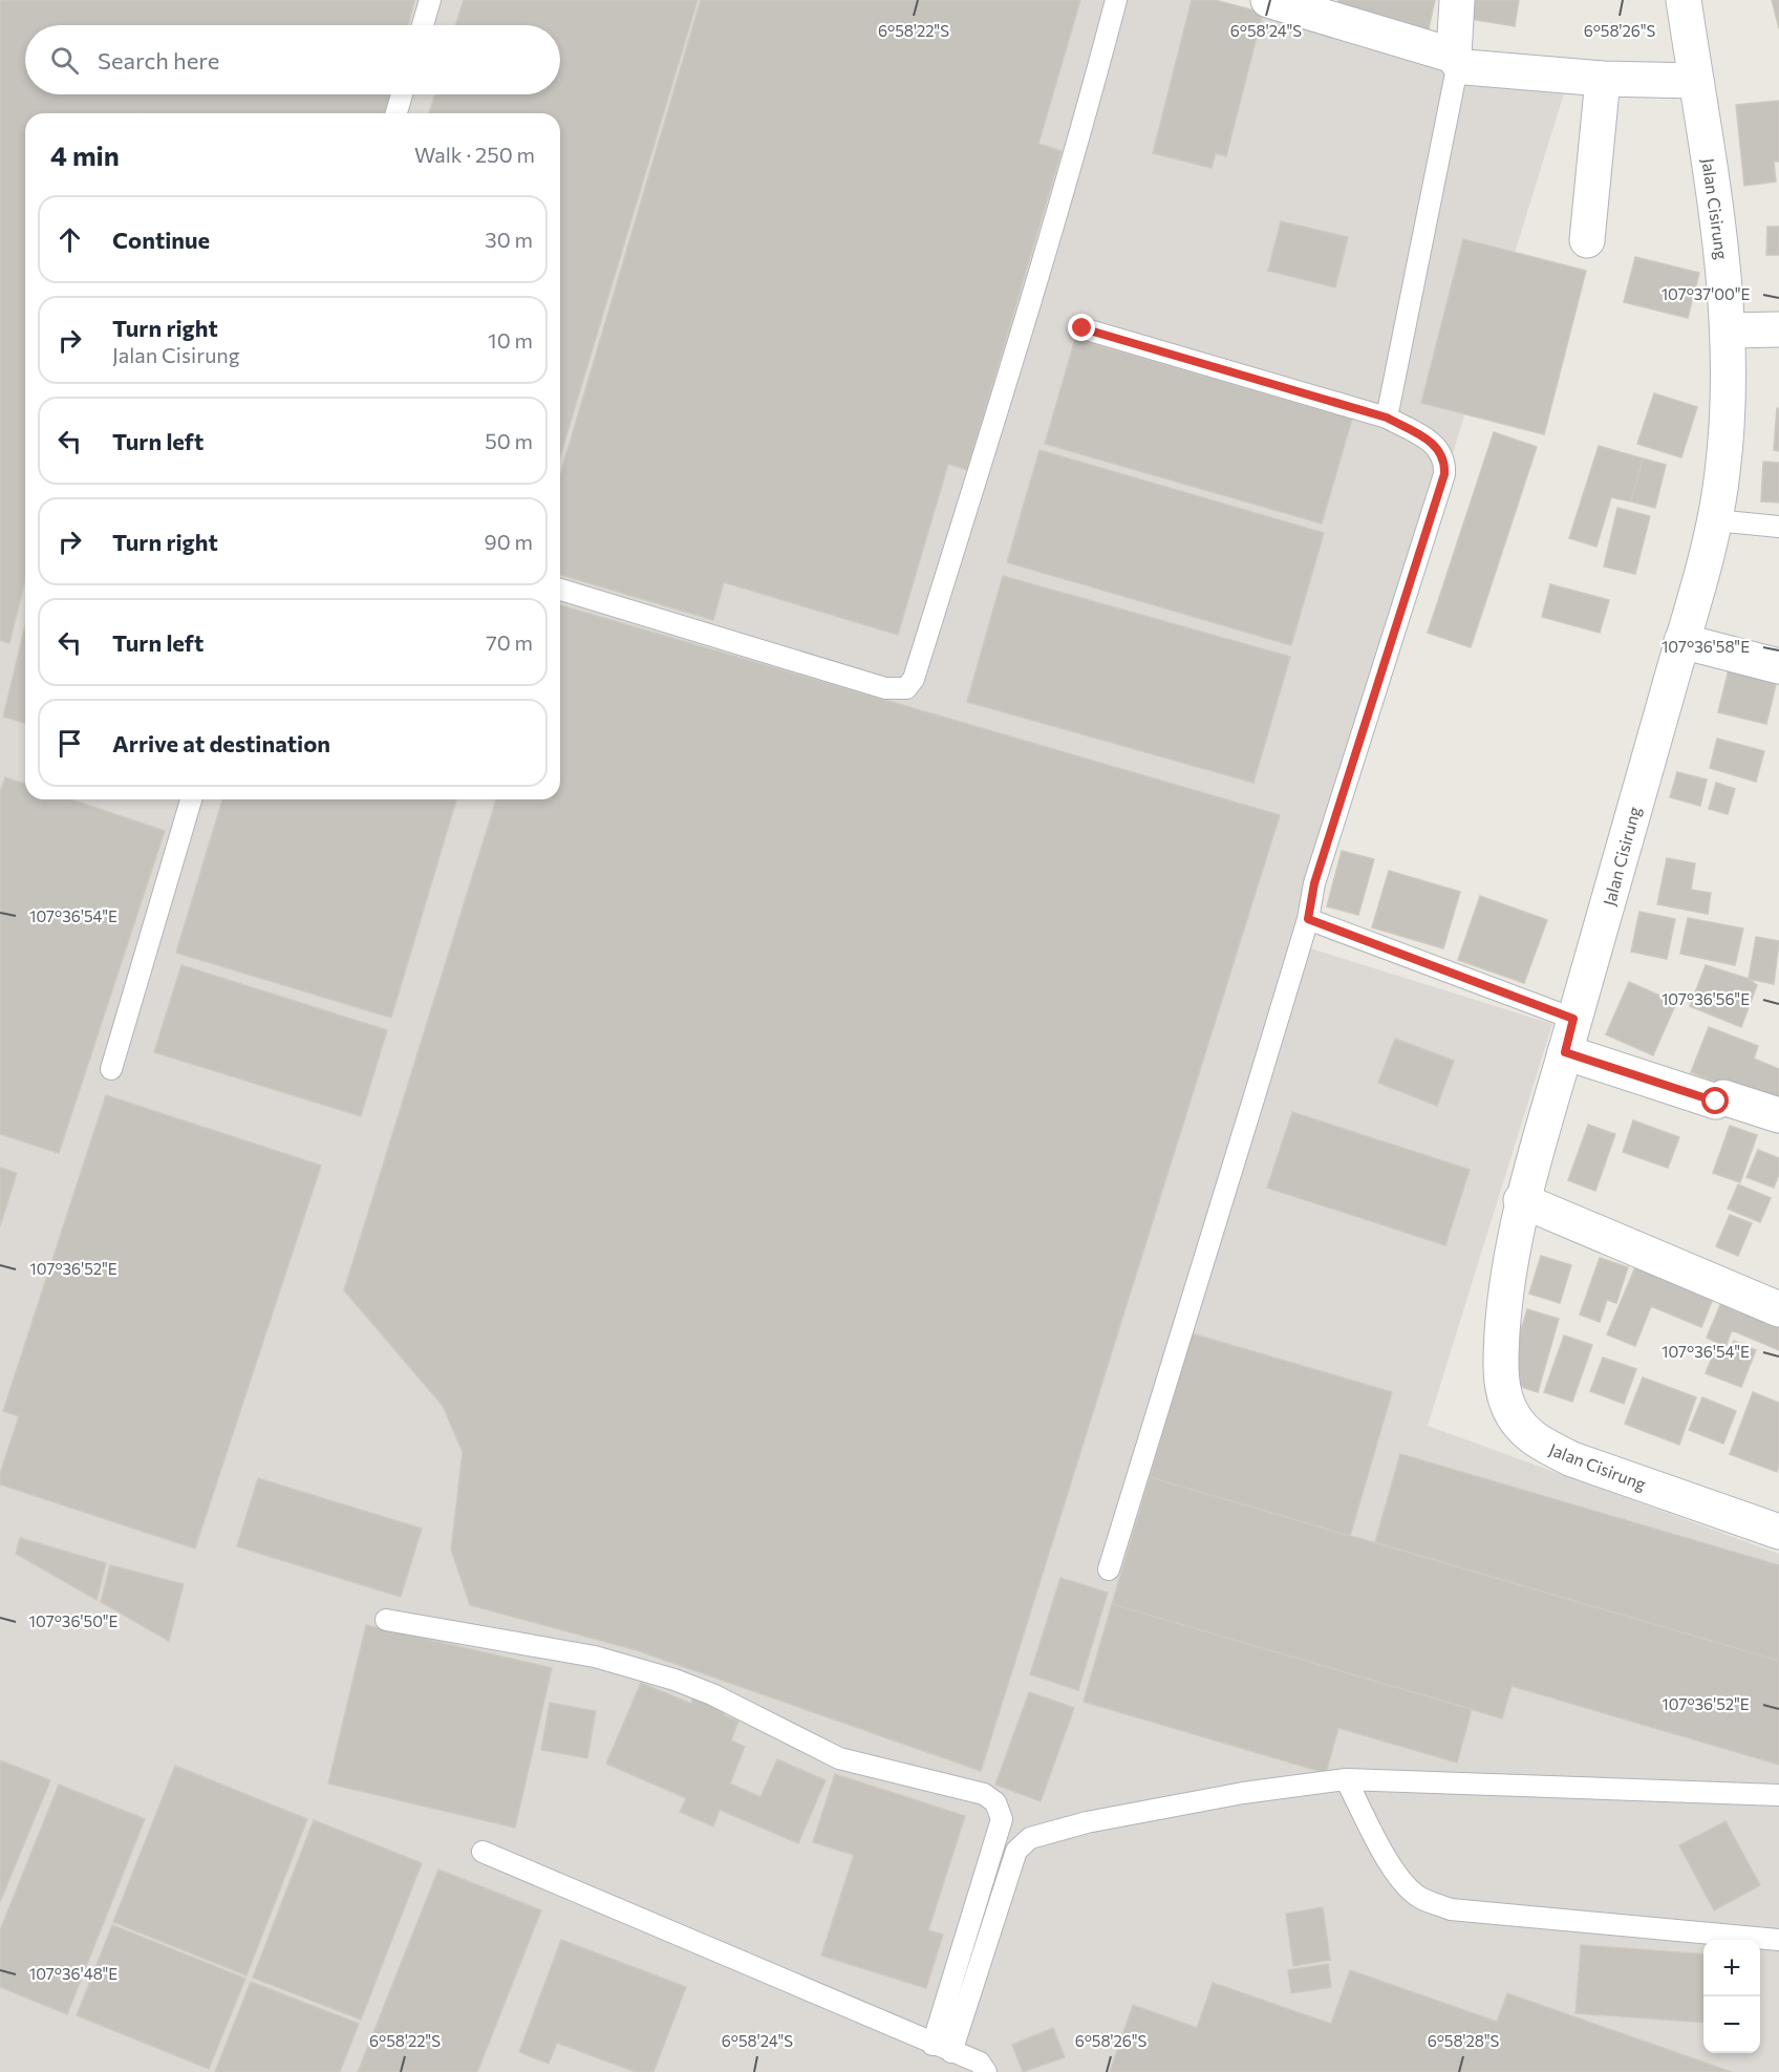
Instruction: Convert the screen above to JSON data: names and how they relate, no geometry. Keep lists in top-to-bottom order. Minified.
{"streets":{"main road":["Jalan Cisirung"]},"page":{"search":"Search here","heading":["4 min","Walk · 250 m"],"list":[["Continue","30 m"],["Turn right","Jalan Cisirung","10 m"],["Turn left","50 m"],["Turn right","90 m"],["Turn left","70 m"],"Arrive at destination"],"map_buttons":["+","−"]},"coordinates":["6°58'22\"S","6°58'24\"S","6°58'26\"S","107°37'00\"E","107°36'58\"E","107°36'54\"E","107°36'56\"E","107°36'52\"E","107°36'50\"E","107°36'48\"E","6°58'28\"S"]}
